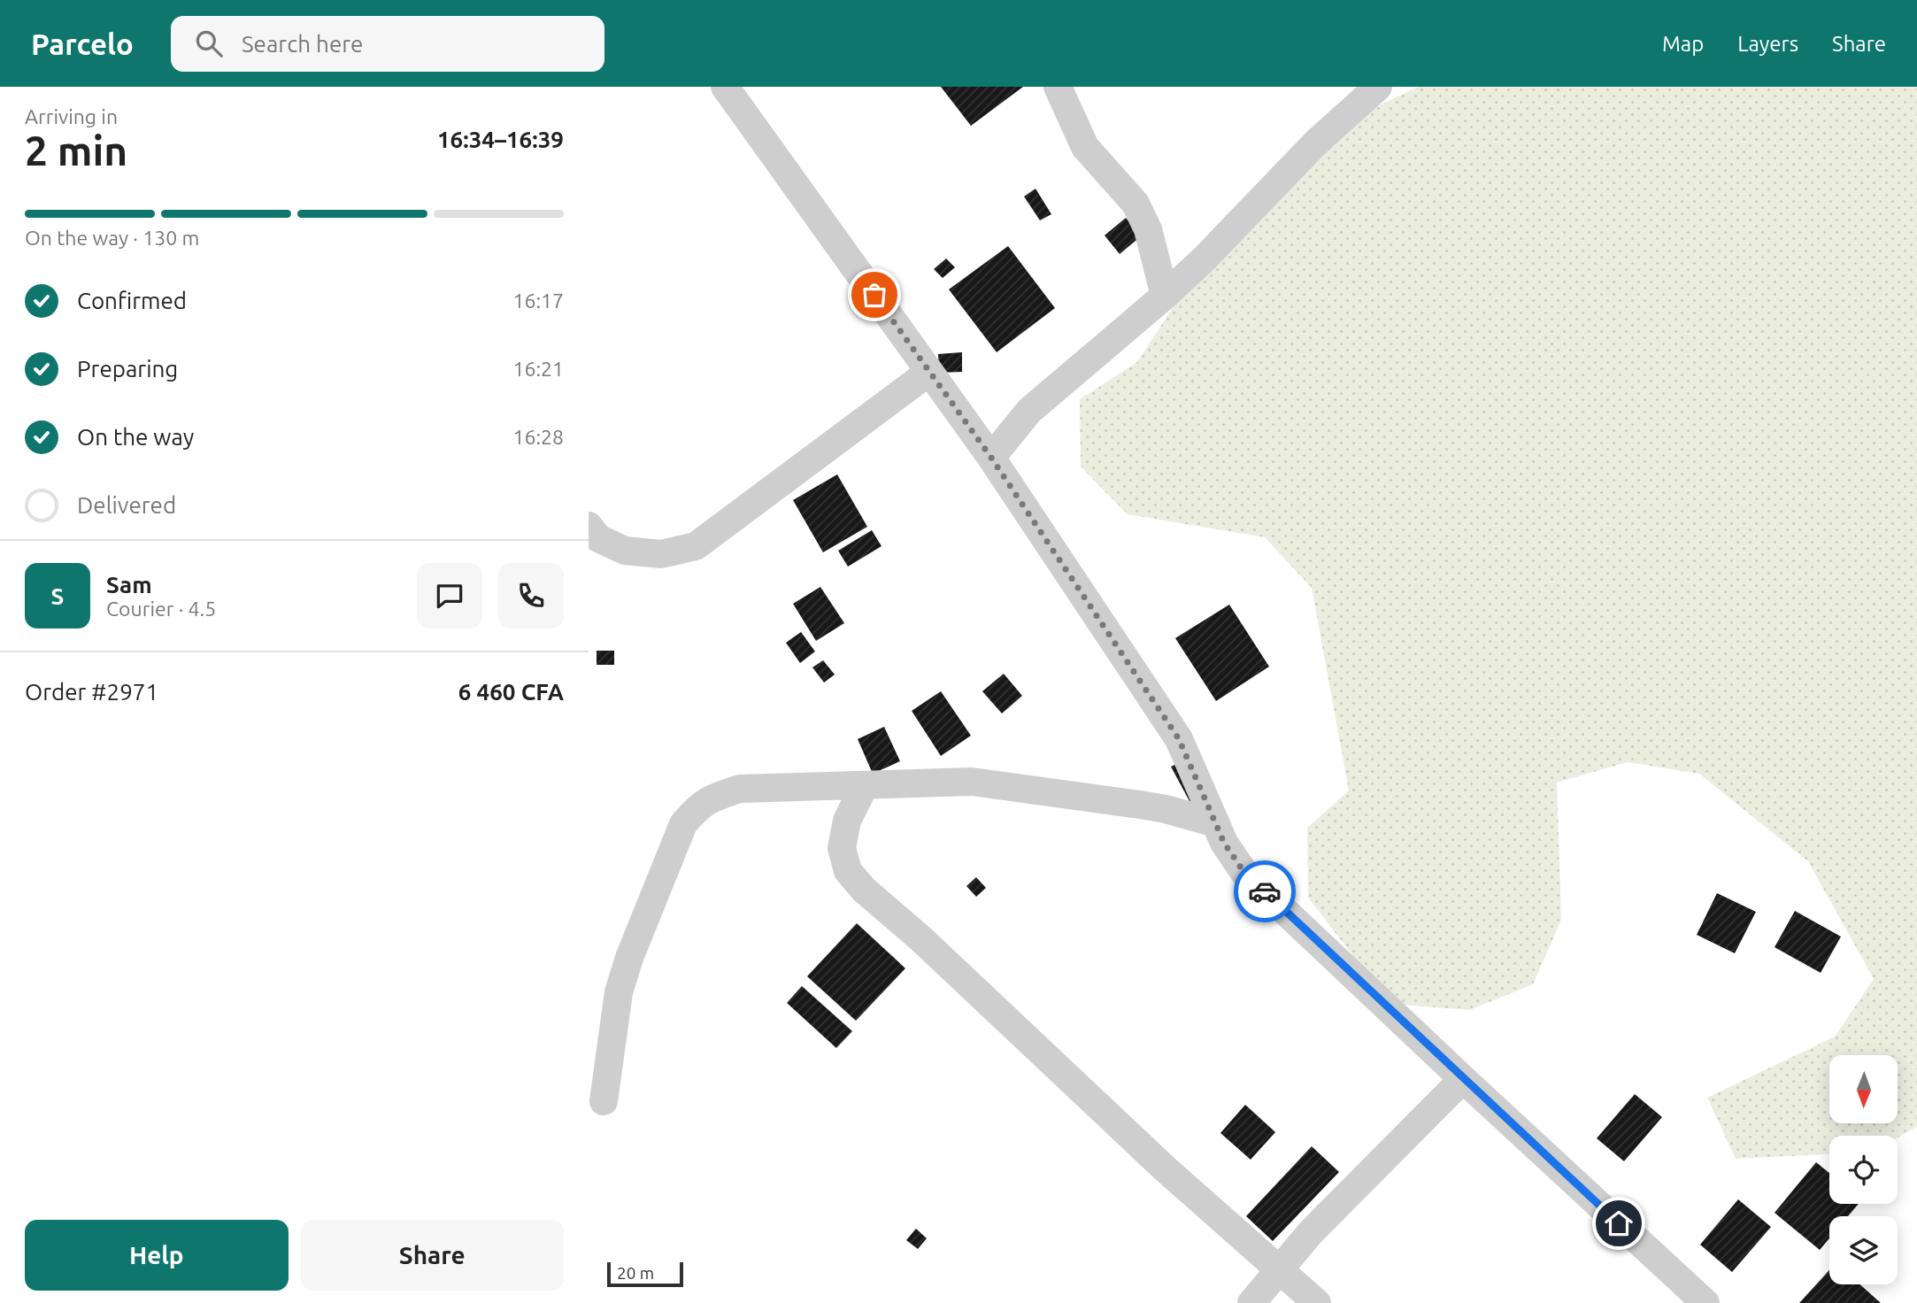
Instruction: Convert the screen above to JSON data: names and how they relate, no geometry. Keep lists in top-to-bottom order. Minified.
{"scale_bar":"20 m","north":"bottom","page":{"header":"Parcelo","search":"Search here","nav":["Map","Layers","Share"],"heading":["2 min","Arriving in","16:34–16:39"],"panel":["Sam","Courier · 4.5","Order #2971","6 460 CFA"],"bar":"On the way · 130 m","list":[["Confirmed","16:17"],["Preparing","16:21"],["On the way","16:28"],"Delivered"],"round":"S","buttons":["Help","Share"],"scale":"20 m"}}
